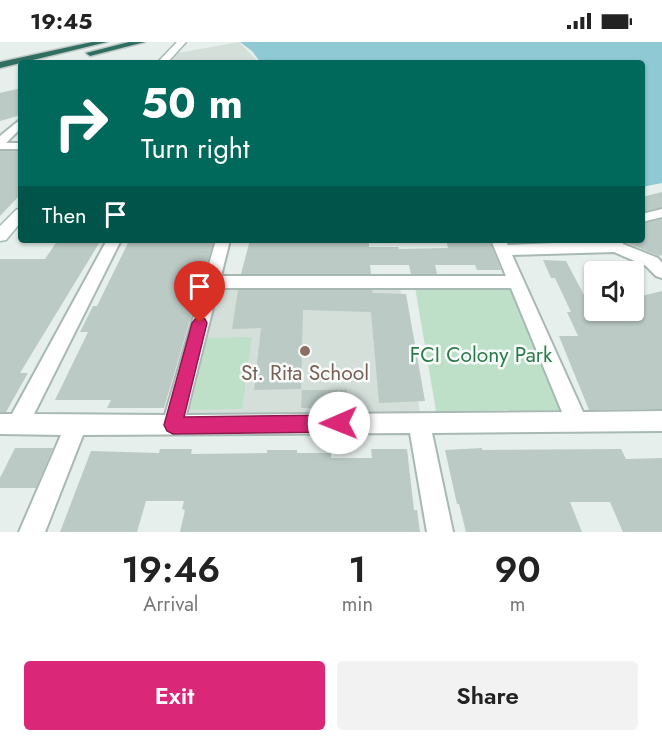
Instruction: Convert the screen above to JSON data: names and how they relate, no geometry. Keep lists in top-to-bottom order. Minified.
{"parks":["FCI Colony Park"],"places":["St. Rita School"],"page":{"status":"19:45","turn":["50 m","Turn right"],"then":"Then","eta":["19:46","Arrival","1","min","90","m"],"buttons":["Exit","Share"]}}
